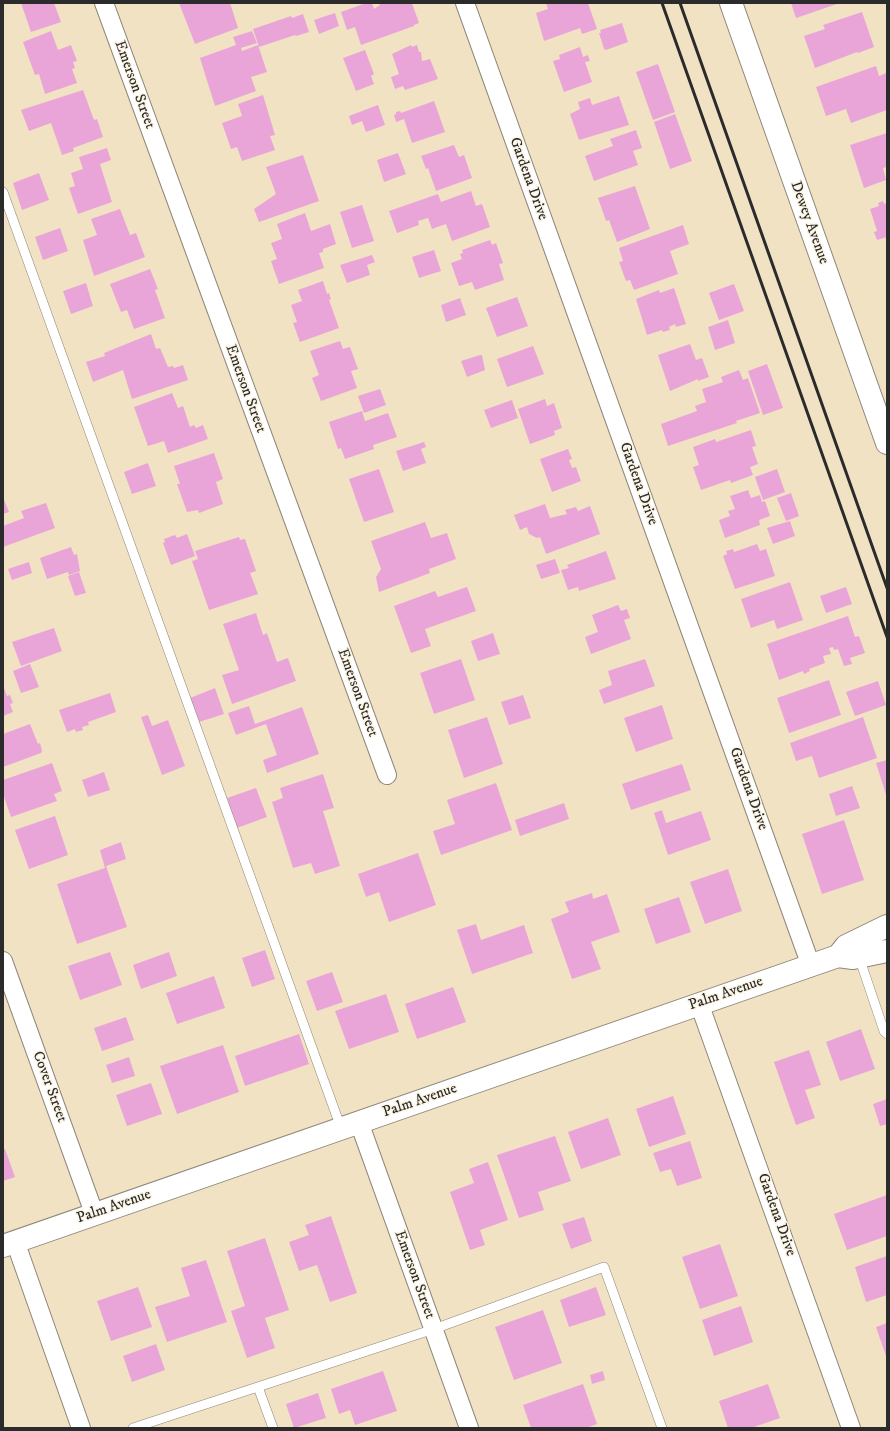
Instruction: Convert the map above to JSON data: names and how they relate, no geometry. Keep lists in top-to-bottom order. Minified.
{"streets":{"street":["Emerson Street","Gardena Drive","Dewey Avenue","Palm Avenue","Cover Street"]},"crossings":[["Emerson Street","Palm Avenue"],["Gardena Drive","Palm Avenue"],["Palm Avenue","Cover Street"]]}
